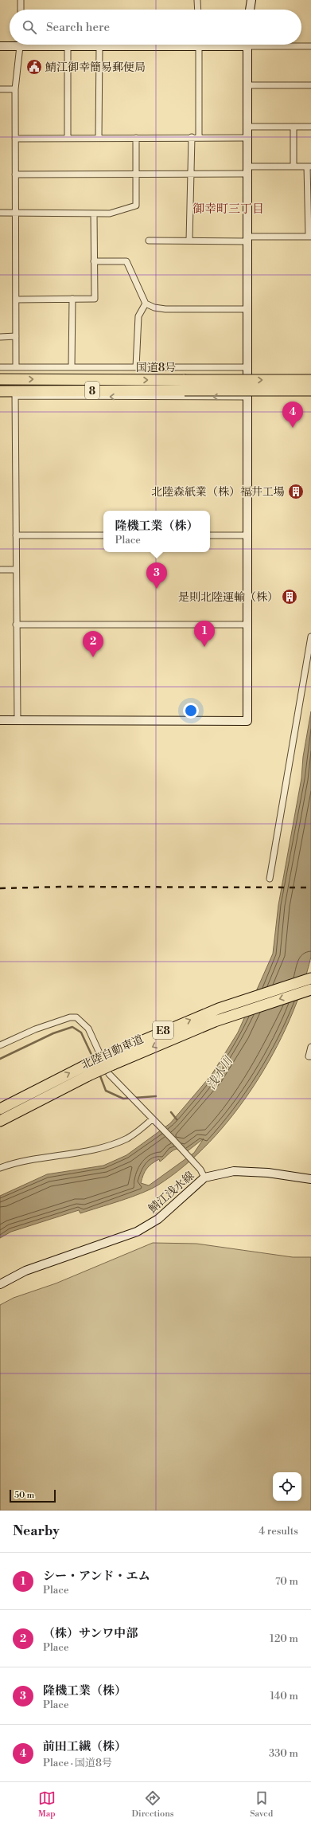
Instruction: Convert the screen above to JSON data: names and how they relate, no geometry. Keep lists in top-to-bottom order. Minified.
{"streets":{"highway":["国道8号","8","E8","北陸自動車道"],"street":["鯖江浅水線"]},"districts":["御幸町三丁目"],"water":["浅水川"],"places":{"public building":["鯖江御幸簡易郵便局"],"building":["北陸森紙業（株）福井工場","是則北陸運輸（株）"]},"scale_bar":"50 m","page":{"search":"Search here","pins":["4","3","1","2"],"popup":["隆機工業（株）","Place"],"scale":"50 m","heading":["Nearby","4 results"],"list":[{"mark":"1","name":"シー・アンド・エム","note":"Place","value":"70 m"},{"mark":"2","name":"（株）サンワ中部","note":"Place","value":"120 m"},{"mark":"3","name":"隆機工業（株）","note":"Place","value":"140 m"},{"mark":"4","name":"前田工繊（株）","note":"Place · 国道8号","value":"330 m"}],"nav":["Map","Directions","Saved"]}}
